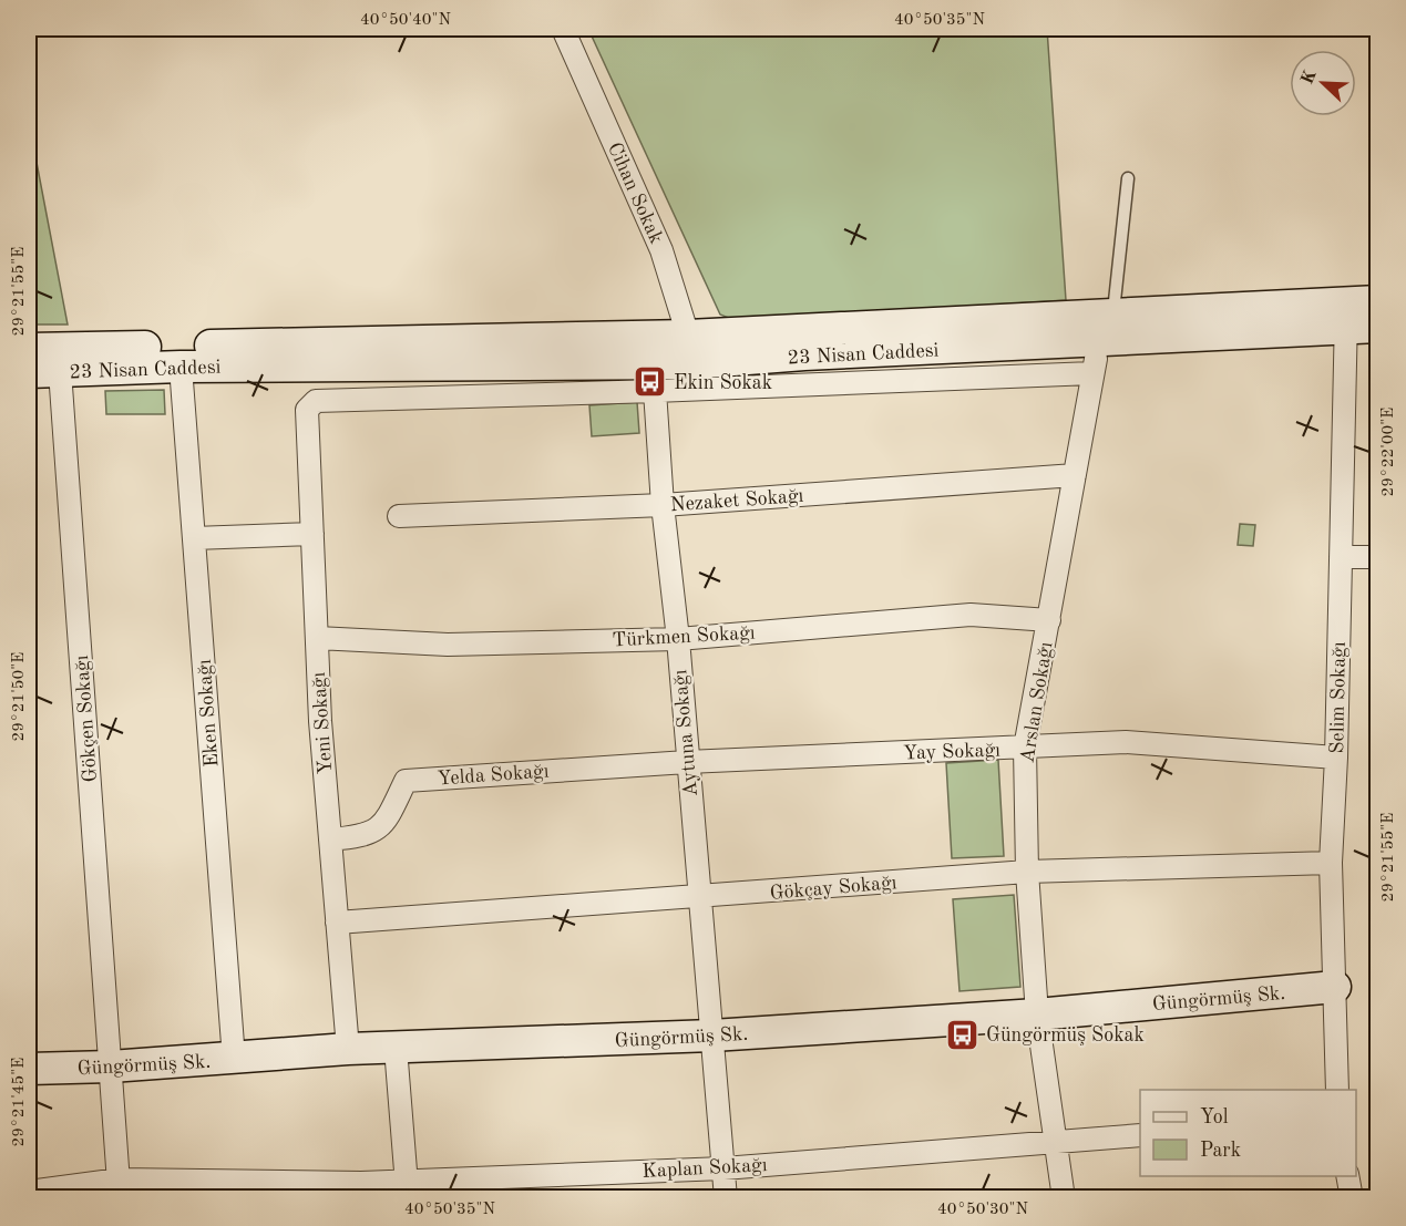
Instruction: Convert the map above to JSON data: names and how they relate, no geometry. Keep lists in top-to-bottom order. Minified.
{"streets":{"street":["Cihan Sokak","23 Nisan Caddesi","Nezaket Sokağı","Türkmen Sokağı","Selim Sokağı","Arslan Sokağı","Eken Sokağı","Gökçen Sokağı","Yeni Sokağı","Aytuna Sokağı","Yay Sokağı","Yelda Sokağı","Gökçay Sokağı","Güngörmüş Sk.","Kaplan Sokağı"]},"crossings":[["Cihan Sokak","23 Nisan Caddesi"],["23 Nisan Caddesi","Selim Sokağı"],["23 Nisan Caddesi","Arslan Sokağı"],["23 Nisan Caddesi","Eken Sokağı"],["23 Nisan Caddesi","Gökçen Sokağı"],["Nezaket Sokağı","Arslan Sokağı"],["Nezaket Sokağı","Aytuna Sokağı"],["Türkmen Sokağı","Arslan Sokağı"],["Türkmen Sokağı","Yeni Sokağı"],["Türkmen Sokağı","Aytuna Sokağı"],["Selim Sokağı","Yay Sokağı"],["Selim Sokağı","Gökçay Sokağı"],["Selim Sokağı","Güngörmüş Sk."],["Arslan Sokağı","Yay Sokağı"],["Arslan Sokağı","Gökçay Sokağı"],["Arslan Sokağı","Güngörmüş Sk."],["Arslan Sokağı","Kaplan Sokağı"],["Eken Sokağı","Güngörmüş Sk."],["Gökçen Sokağı","Güngörmüş Sk."],["Gökçen Sokağı","Kaplan Sokağı"],["Yeni Sokağı","Aytuna Sokağı"],["Yeni Sokağı","Yelda Sokağı"],["Yeni Sokağı","Gökçay Sokağı"],["Yeni Sokağı","Güngörmüş Sk."],["Aytuna Sokağı","Yay Sokağı"],["Aytuna Sokağı","Yelda Sokağı"],["Aytuna Sokağı","Gökçay Sokağı"],["Aytuna Sokağı","Güngörmüş Sk."],["Aytuna Sokağı","Kaplan Sokağı"],["Yay Sokağı","Yelda Sokağı"]],"places":{"bus stop":["Ekin Sokak","Güngörmüş Sokak"]},"legend":["Yol","Park"],"north":"top left","coordinates":["40°50'40\"N","40°50'35\"N","29°21'55\"E","29°22'00\"E","29°21'50\"E","29°21'45\"E","40°50'30\"N"]}
